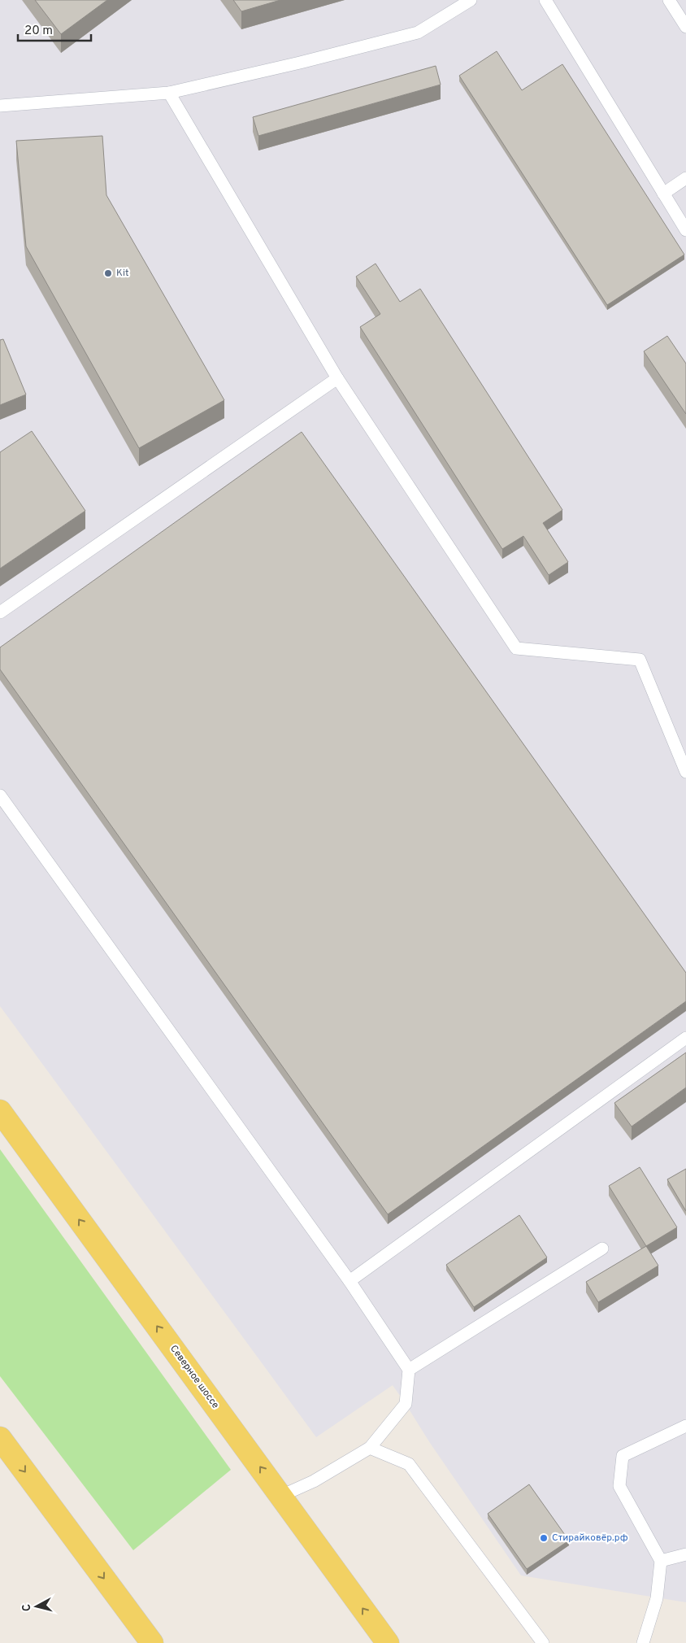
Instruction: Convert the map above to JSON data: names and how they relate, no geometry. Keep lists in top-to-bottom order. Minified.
{"streets":{"main road":["Северное шоссе"]},"places":["Kit","Стирайковёр.рф"],"scale_bar":"20 m","north":"left"}
